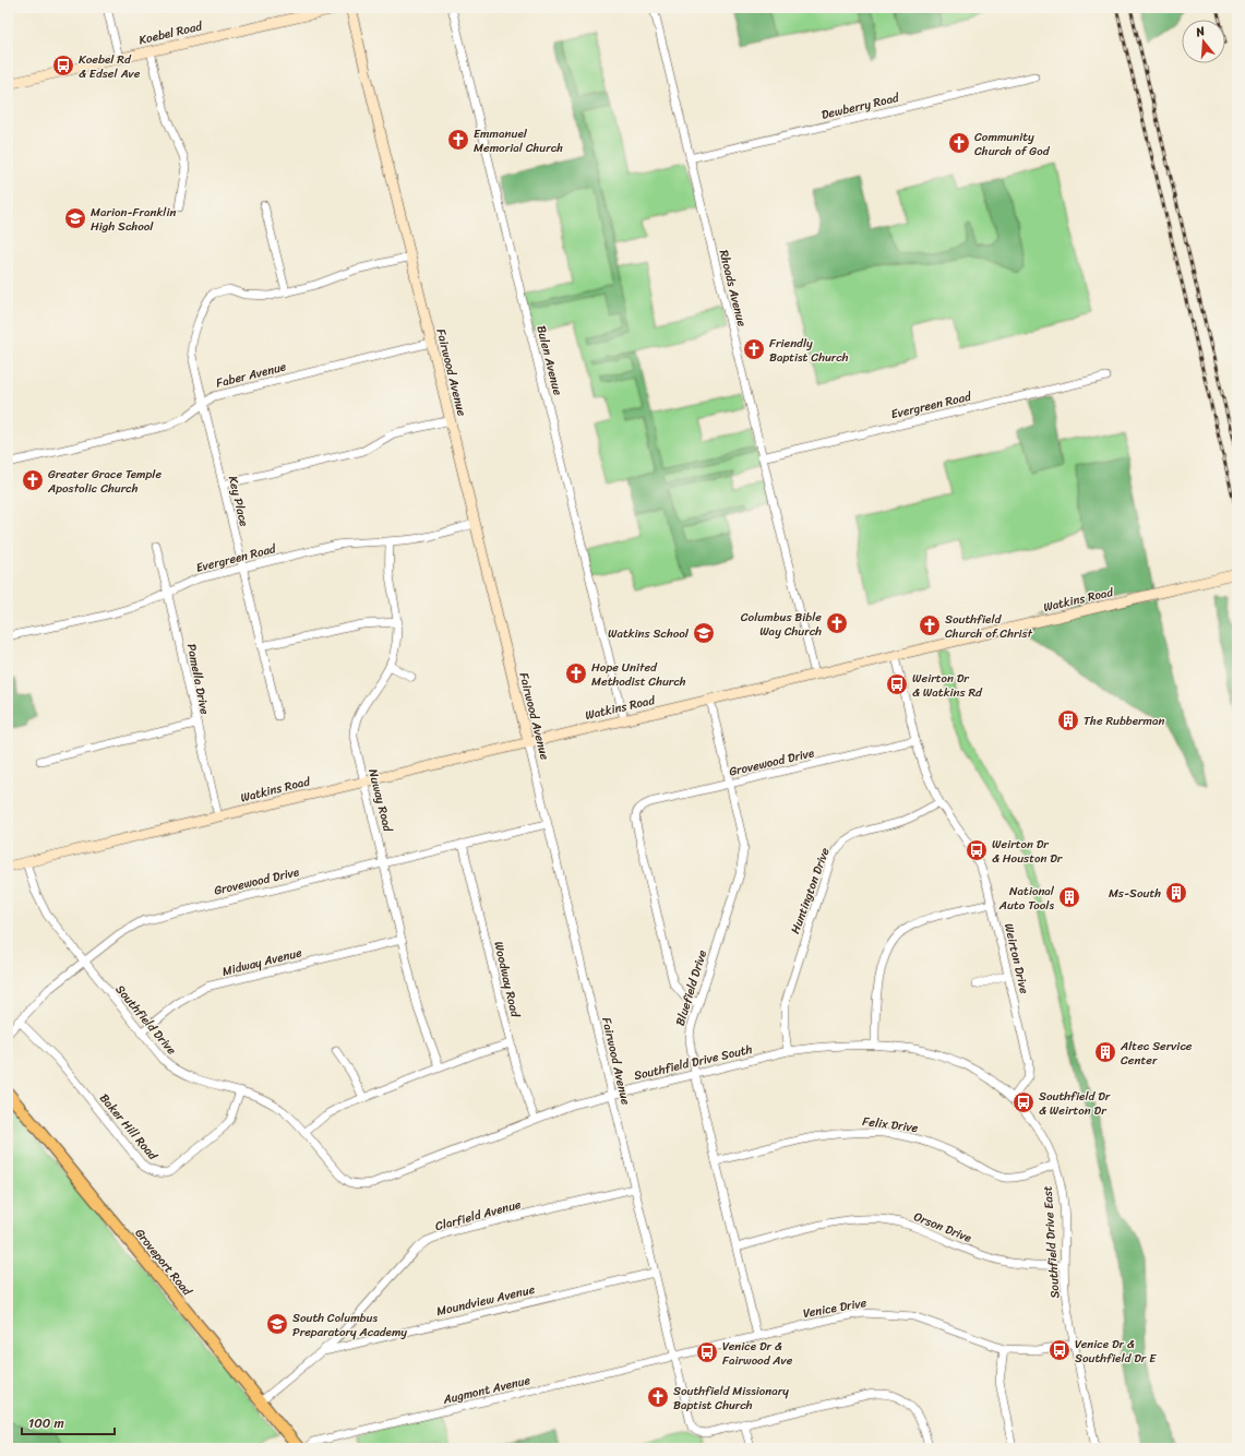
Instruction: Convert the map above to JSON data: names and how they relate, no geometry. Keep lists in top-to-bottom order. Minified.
{"streets":{"main road":["Groveport Road"],"street":["Koebel Road","Dewberry Road","Rhoads Avenue","Bulen Avenue","Fairwood Avenue","Faber Avenue","Evergreen Road","Key Place","Watkins Road","Pamella Drive","Grovewood Drive","Nuway Road","Huntington Drive","Weirton Drive","Midway Avenue","Woodway Road","Bluefield Drive","Southfield Drive","Southfield Drive South","Felix Drive","Baker Hill Road","Clarfield Avenue","Orson Drive","Southfield Drive East","Moundview Avenue","Venice Drive","Augmont Avenue"]},"crossings":[["Dewberry Road","Rhoads Avenue"],["Rhoads Avenue","Evergreen Road"],["Rhoads Avenue","Watkins Road"],["Bulen Avenue","Watkins Road"],["Fairwood Avenue","Faber Avenue"],["Fairwood Avenue","Evergreen Road"],["Fairwood Avenue","Watkins Road"],["Fairwood Avenue","Grovewood Drive"],["Fairwood Avenue","Southfield Drive South"],["Fairwood Avenue","Clarfield Avenue"],["Fairwood Avenue","Moundview Avenue"],["Fairwood Avenue","Venice Drive"],["Fairwood Avenue","Augmont Avenue"],["Faber Avenue","Key Place"],["Evergreen Road","Key Place"],["Evergreen Road","Pamella Drive"],["Evergreen Road","Nuway Road"],["Watkins Road","Pamella Drive"],["Watkins Road","Nuway Road"],["Watkins Road","Weirton Drive"],["Watkins Road","Bluefield Drive"],["Watkins Road","Southfield Drive"],["Grovewood Drive","Nuway Road"],["Grovewood Drive","Weirton Drive"],["Grovewood Drive","Woodway Road"],["Grovewood Drive","Bluefield Drive"],["Grovewood Drive","Southfield Drive"],["Grovewood Drive","Baker Hill Road"],["Nuway Road","Midway Avenue"],["Huntington Drive","Weirton Drive"],["Huntington Drive","Southfield Drive South"],["Weirton Drive","Southfield Drive South"],["Weirton Drive","Southfield Drive East"],["Midway Avenue","Southfield Drive"],["Woodway Road","Southfield Drive South"],["Bluefield Drive","Southfield Drive South"],["Bluefield Drive","Felix Drive"],["Bluefield Drive","Orson Drive"],["Bluefield Drive","Venice Drive"],["Southfield Drive","Southfield Drive South"],["Southfield Drive","Baker Hill Road"],["Southfield Drive South","Southfield Drive East"],["Felix Drive","Southfield Drive East"],["Clarfield Avenue","Groveport Road"],["Clarfield Avenue","Moundview Avenue"],["Orson Drive","Southfield Drive East"],["Southfield Drive East","Venice Drive"],["Venice Drive","Augmont Avenue"]],"places":{"bus stop":["Koebel Rd & Edsel Ave","Weirton Dr & Watkins Rd","Weirton Dr & Houston Dr","Southfield Dr & Weirton Dr","Venice Dr & Southfield Dr E","Venice Dr & Fairwood Ave"],"church":["Emmanuel Memorial Church","Community Church of God","Friendly Baptist Church","Greater Grace Temple Apostolic Church","Columbus Bible Way Church","Southfield Church of Christ","Hope United Methodist Church","Southfield Missionary Baptist Church"],"school or university":["Marion-Franklin High School","Watkins School","South Columbus Preparatory Academy"],"building":["The Rubberman","Ms-South","National Auto Tools","Altec Service Center"]},"scale_bar":"100 m","north":"top"}
